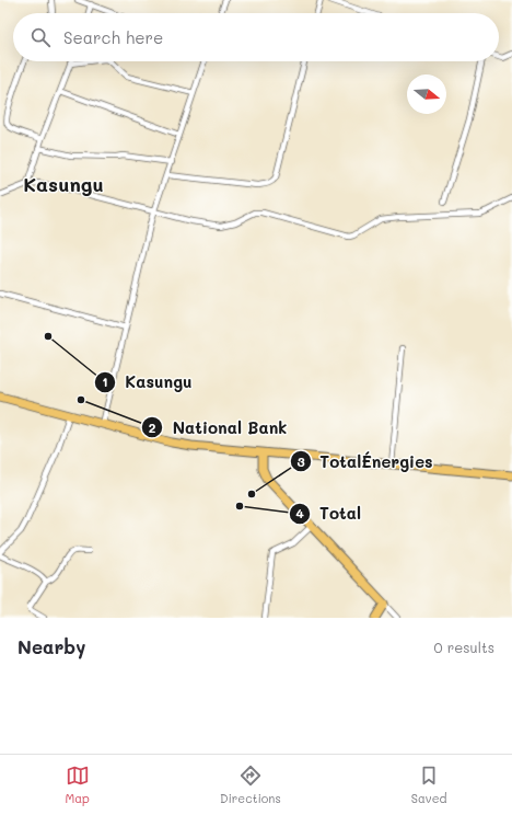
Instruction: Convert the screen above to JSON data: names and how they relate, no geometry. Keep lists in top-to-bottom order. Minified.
{"districts":["Kasungu"],"places":["Kasungu","National Bank","TotalÉnergies","Total"],"north":"right","page":{"search":"Search here","heading":["Nearby","0 results"],"nav":["Map","Directions","Saved"]}}
